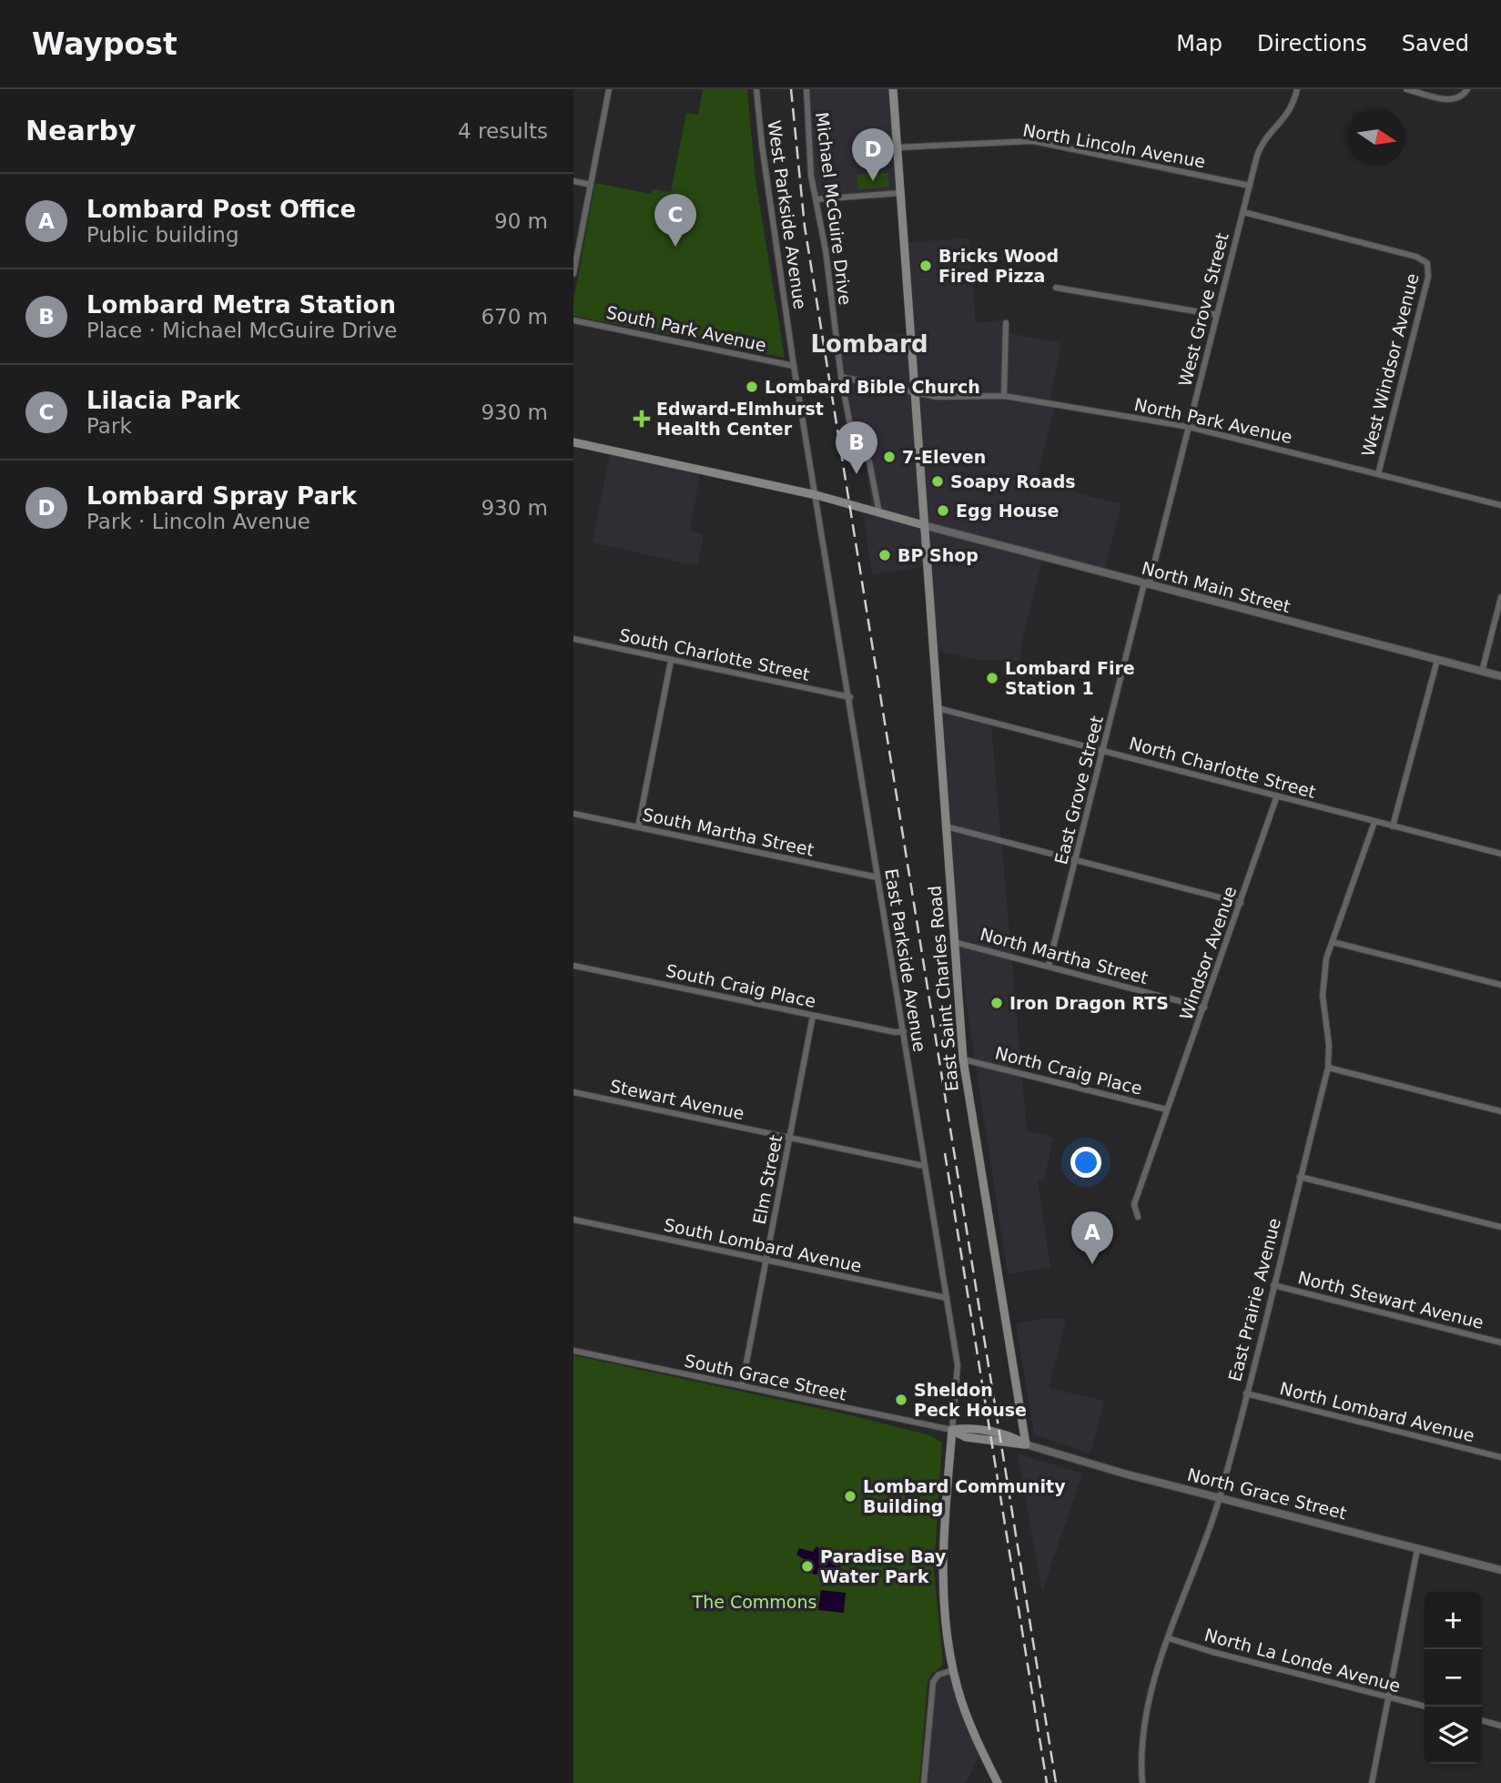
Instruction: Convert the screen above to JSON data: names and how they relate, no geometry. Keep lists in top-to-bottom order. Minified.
{"streets":{"main road":["East Saint Charles Road","North Grace Street"],"street":["North Lincoln Avenue","Michael McGuire Drive","West Parkside Avenue","West Grove Street","South Park Avenue","West Windsor Avenue","North Park Avenue","North Main Street","South Charlotte Street","North Charlotte Street","East Grove Street","South Martha Street","Windsor Avenue","North Martha Street","East Parkside Avenue","South Craig Place","North Craig Place","Stewart Avenue","Elm Street","South Lombard Avenue","East Prairie Avenue","North Stewart Avenue","South Grace Street","North Lombard Avenue","North La Londe Avenue"]},"crossings":[["North Lincoln Avenue","West Grove Street"],["North Lincoln Avenue","East Saint Charles Road"],["West Parkside Avenue","South Park Avenue"],["West Parkside Avenue","East Parkside Avenue"],["West Grove Street","West Windsor Avenue"],["West Grove Street","North Park Avenue"],["West Grove Street","North Main Street"],["West Grove Street","East Grove Street"],["West Windsor Avenue","North Park Avenue"],["North Park Avenue","East Saint Charles Road"],["North Main Street","East Grove Street"],["North Main Street","East Saint Charles Road"],["South Charlotte Street","East Parkside Avenue"],["North Charlotte Street","East Grove Street"],["North Charlotte Street","Windsor Avenue"],["North Charlotte Street","East Saint Charles Road"],["North Charlotte Street","East Prairie Avenue"],["East Grove Street","North Martha Street"],["South Martha Street","East Parkside Avenue"],["Windsor Avenue","North Martha Street"],["Windsor Avenue","North Craig Place"],["North Martha Street","East Saint Charles Road"],["East Parkside Avenue","South Craig Place"],["East Parkside Avenue","Stewart Avenue"],["East Parkside Avenue","South Lombard Avenue"],["East Parkside Avenue","South Grace Street"],["East Parkside Avenue","North Grace Street"],["South Craig Place","Elm Street"],["East Saint Charles Road","North Craig Place"],["East Saint Charles Road","North Grace Street"],["Stewart Avenue","Elm Street"],["Elm Street","South Lombard Avenue"],["Elm Street","South Grace Street"],["East Prairie Avenue","North Stewart Avenue"],["East Prairie Avenue","North Lombard Avenue"],["East Prairie Avenue","North Grace Street"],["East Prairie Avenue","North La Londe Avenue"],["South Grace Street","North Grace Street"]],"districts":["Lombard"],"parks":["The Commons"],"places":{"other":["Bricks Wood Fired Pizza","Lombard Bible Church","7-Eleven","Soapy Roads","Egg House","BP Shop","Lombard Fire Station 1","Iron Dragon RTS","Sheldon Peck House","Lombard Community Building","Paradise Bay Water Park"],"health":["Edward-Elmhurst Health Center"]},"north":"right","page":{"header":"Waypost","nav":["Map","Directions","Saved"],"heading":["Nearby","4 results"],"pins":["D","C","B","A"],"list":[{"mark":"A","name":"Lombard Post Office","note":"Public building","value":"90 m"},{"mark":"B","name":"Lombard Metra Station","note":"Place · Michael McGuire Drive","value":"670 m"},{"mark":"C","name":"Lilacia Park","note":"Park","value":"930 m"},{"mark":"D","name":"Lombard Spray Park","note":"Park · Lincoln Avenue","value":"930 m"}],"map_buttons":["+","−"]}}
